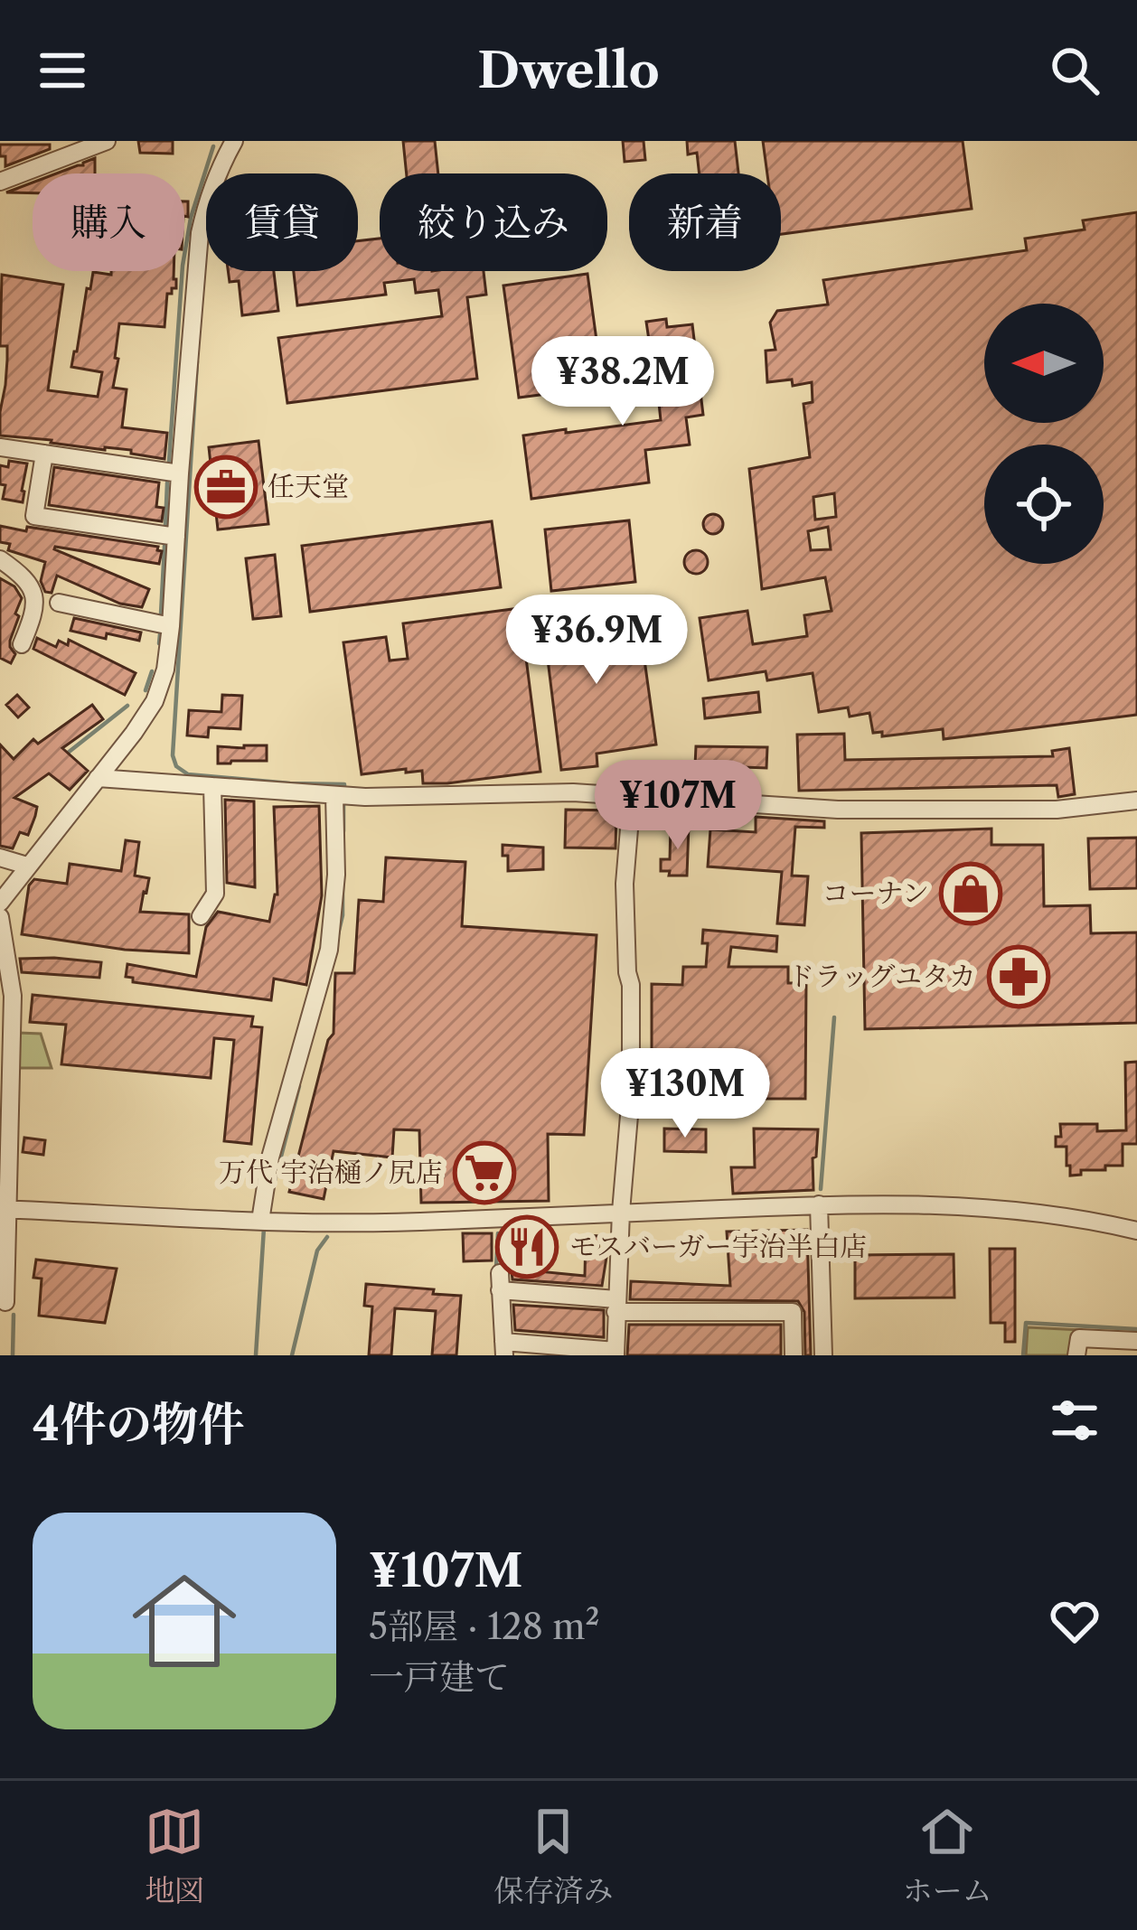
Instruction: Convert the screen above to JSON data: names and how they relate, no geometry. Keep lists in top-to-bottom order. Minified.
{"places":{"office":["任天堂"],"shop":["コーナン"],"pharmacy":["ドラッグユタカ"],"supermarket":["万代 宇治樋ノ尻店"],"restaurant":["モスバーガー宇治半白店"]},"north":"left","page":{"header":"Dwello","chip":["購入","賃貸","絞り込み","新着"],"price":["¥38.2M","¥36.9M","¥107M","¥130M"],"heading":"4件の物件","list":[{"name":"¥107M","note":"5部屋 · 128 m² · 一戸建て"}],"tabs":["地図","保存済み","ホーム"]}}
